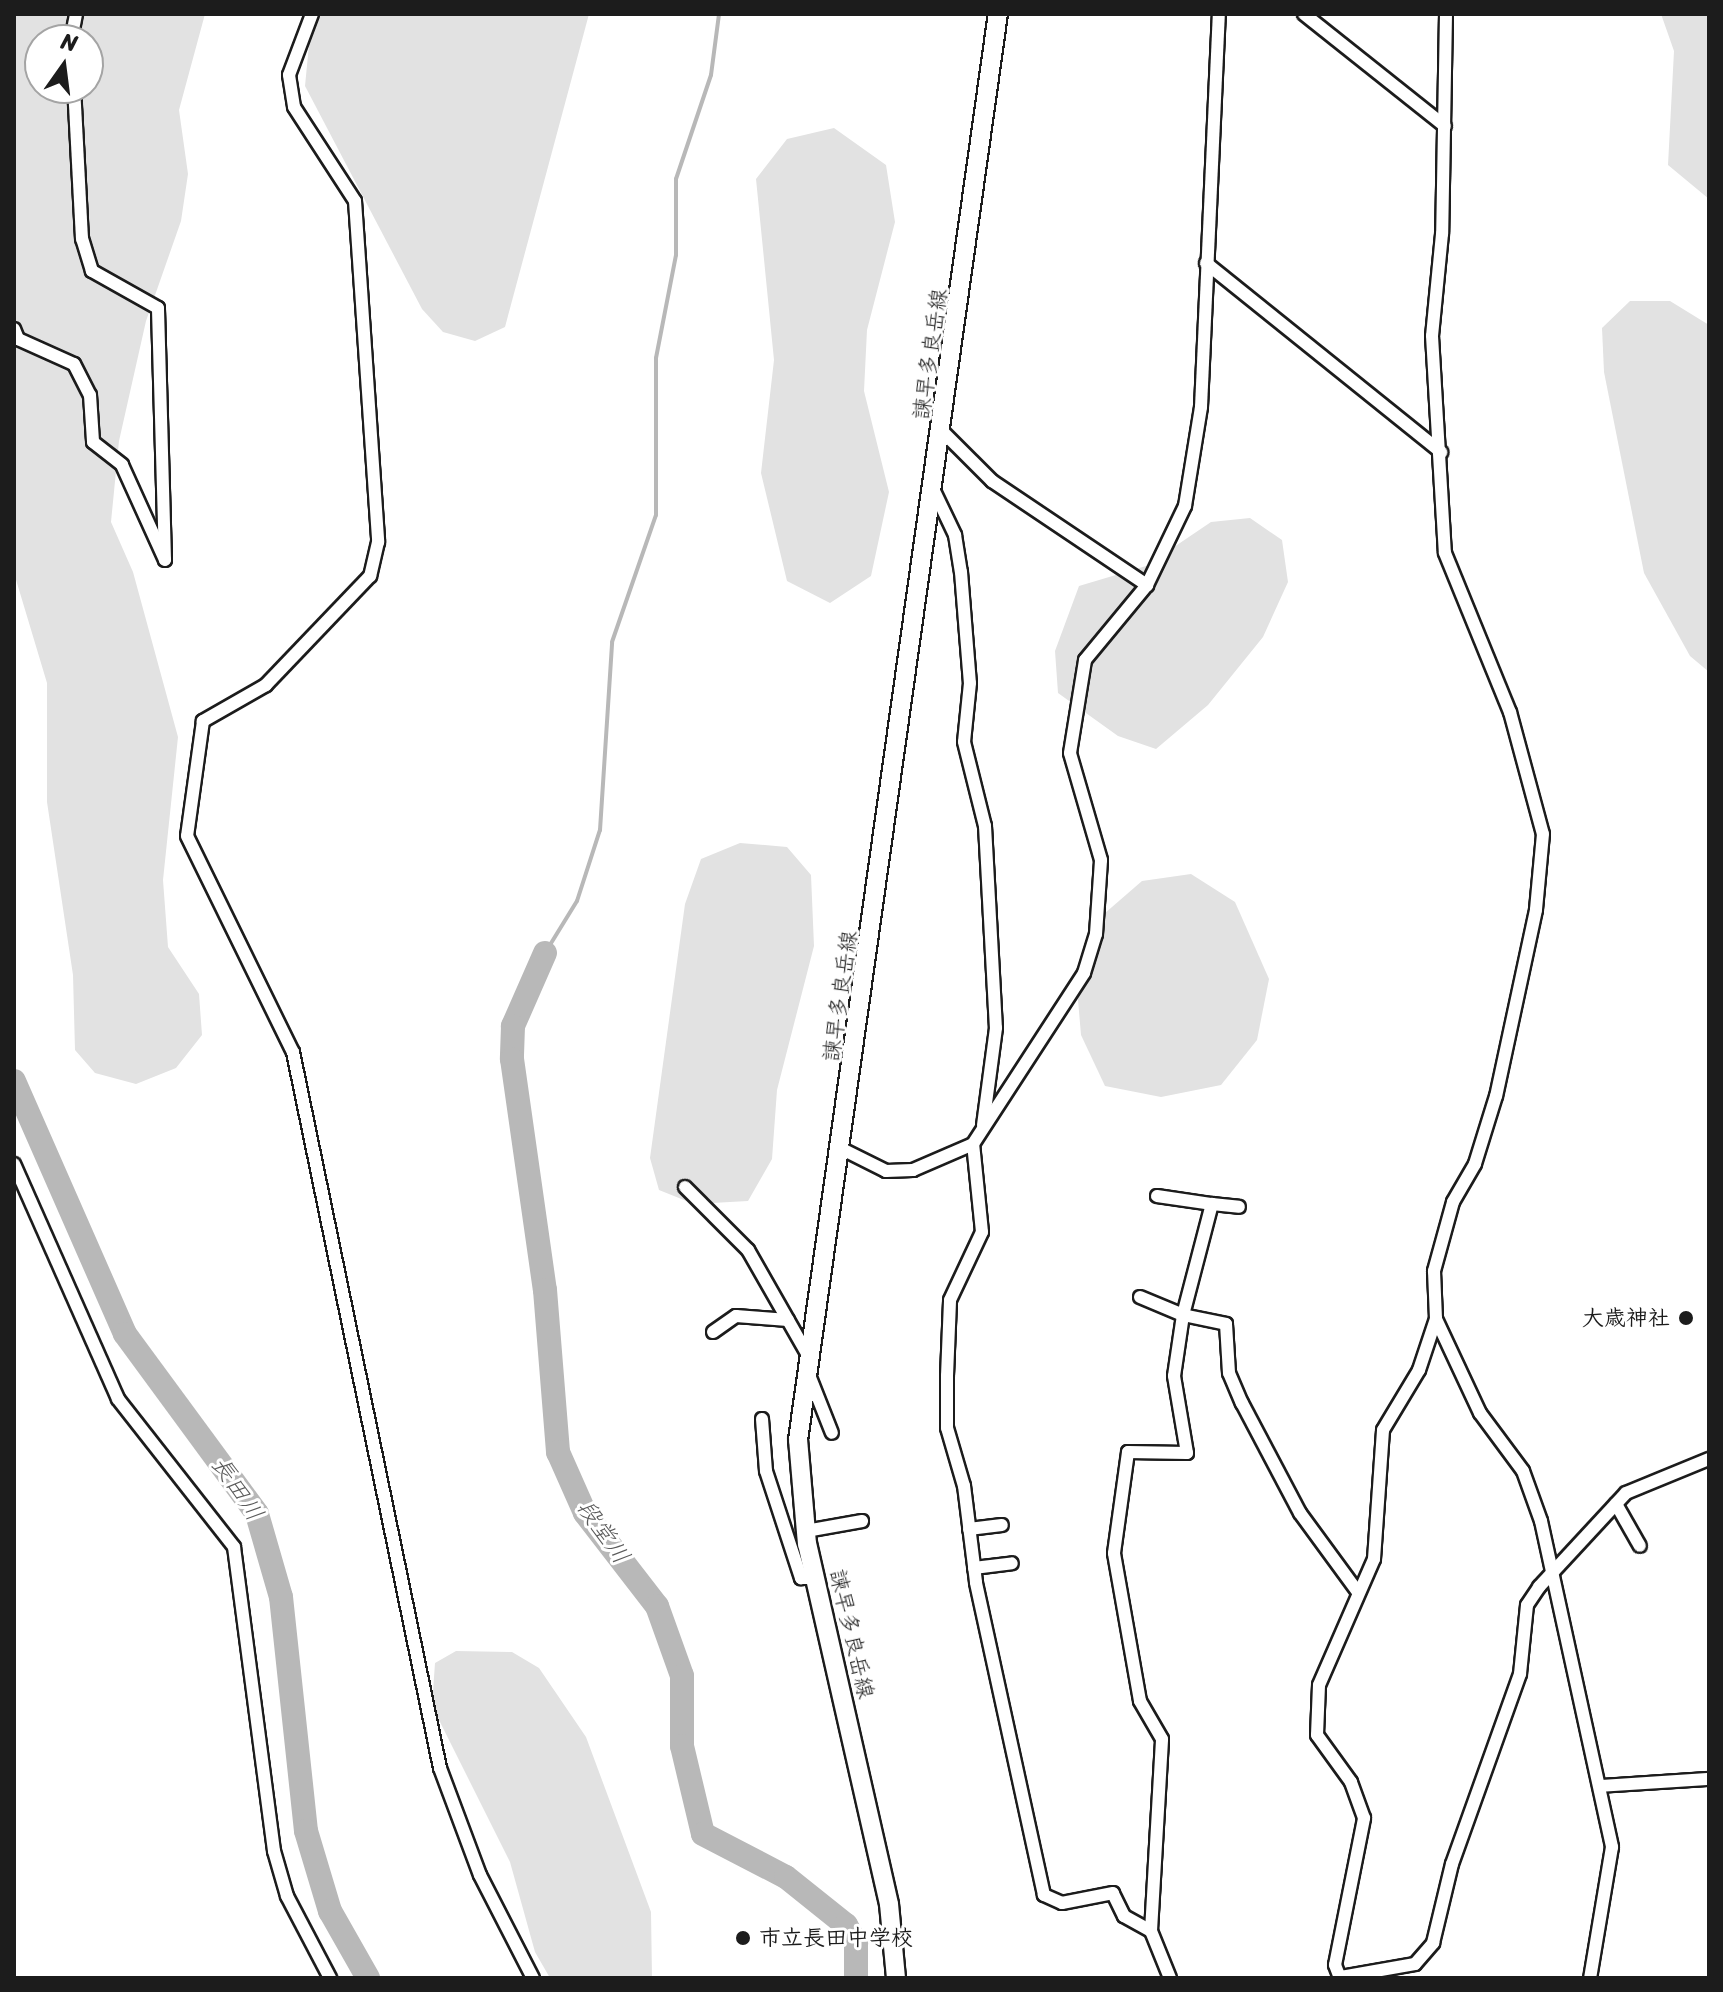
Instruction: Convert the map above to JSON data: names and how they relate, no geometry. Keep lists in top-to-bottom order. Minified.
{"streets":{"main road":["諫早多良岳線"]},"water":["長田川","段堂川"],"places":["大歳神社","市立長田中学校"],"north":"top"}
